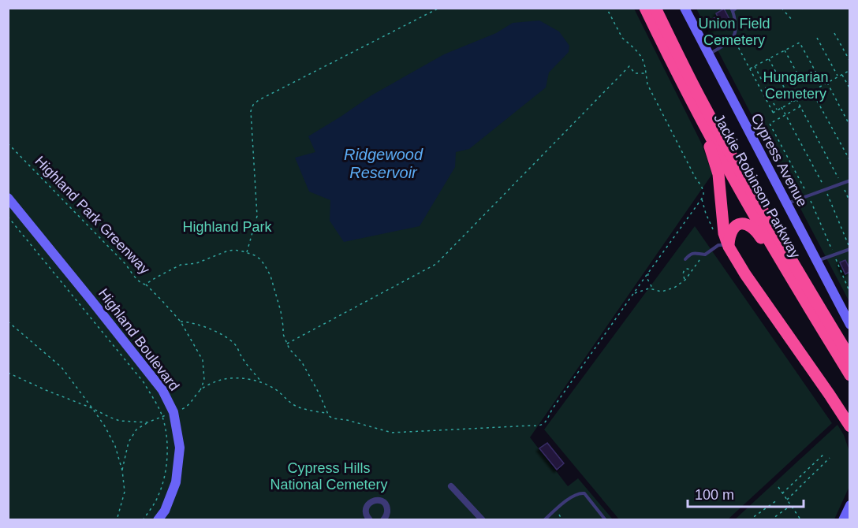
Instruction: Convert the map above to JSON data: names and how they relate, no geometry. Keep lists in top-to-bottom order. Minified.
{"streets":{"highway":["Jackie Robinson Parkway"],"main road":["Cypress Avenue","Highland Boulevard"],"path":["Highland Park Greenway"]},"water":["Ridgewood Reservoir"],"parks":["Union Field Cemetery","Hungarian Cemetery","Highland Park","Cypress Hills National Cemetery"],"scale_bar":"100 m"}
